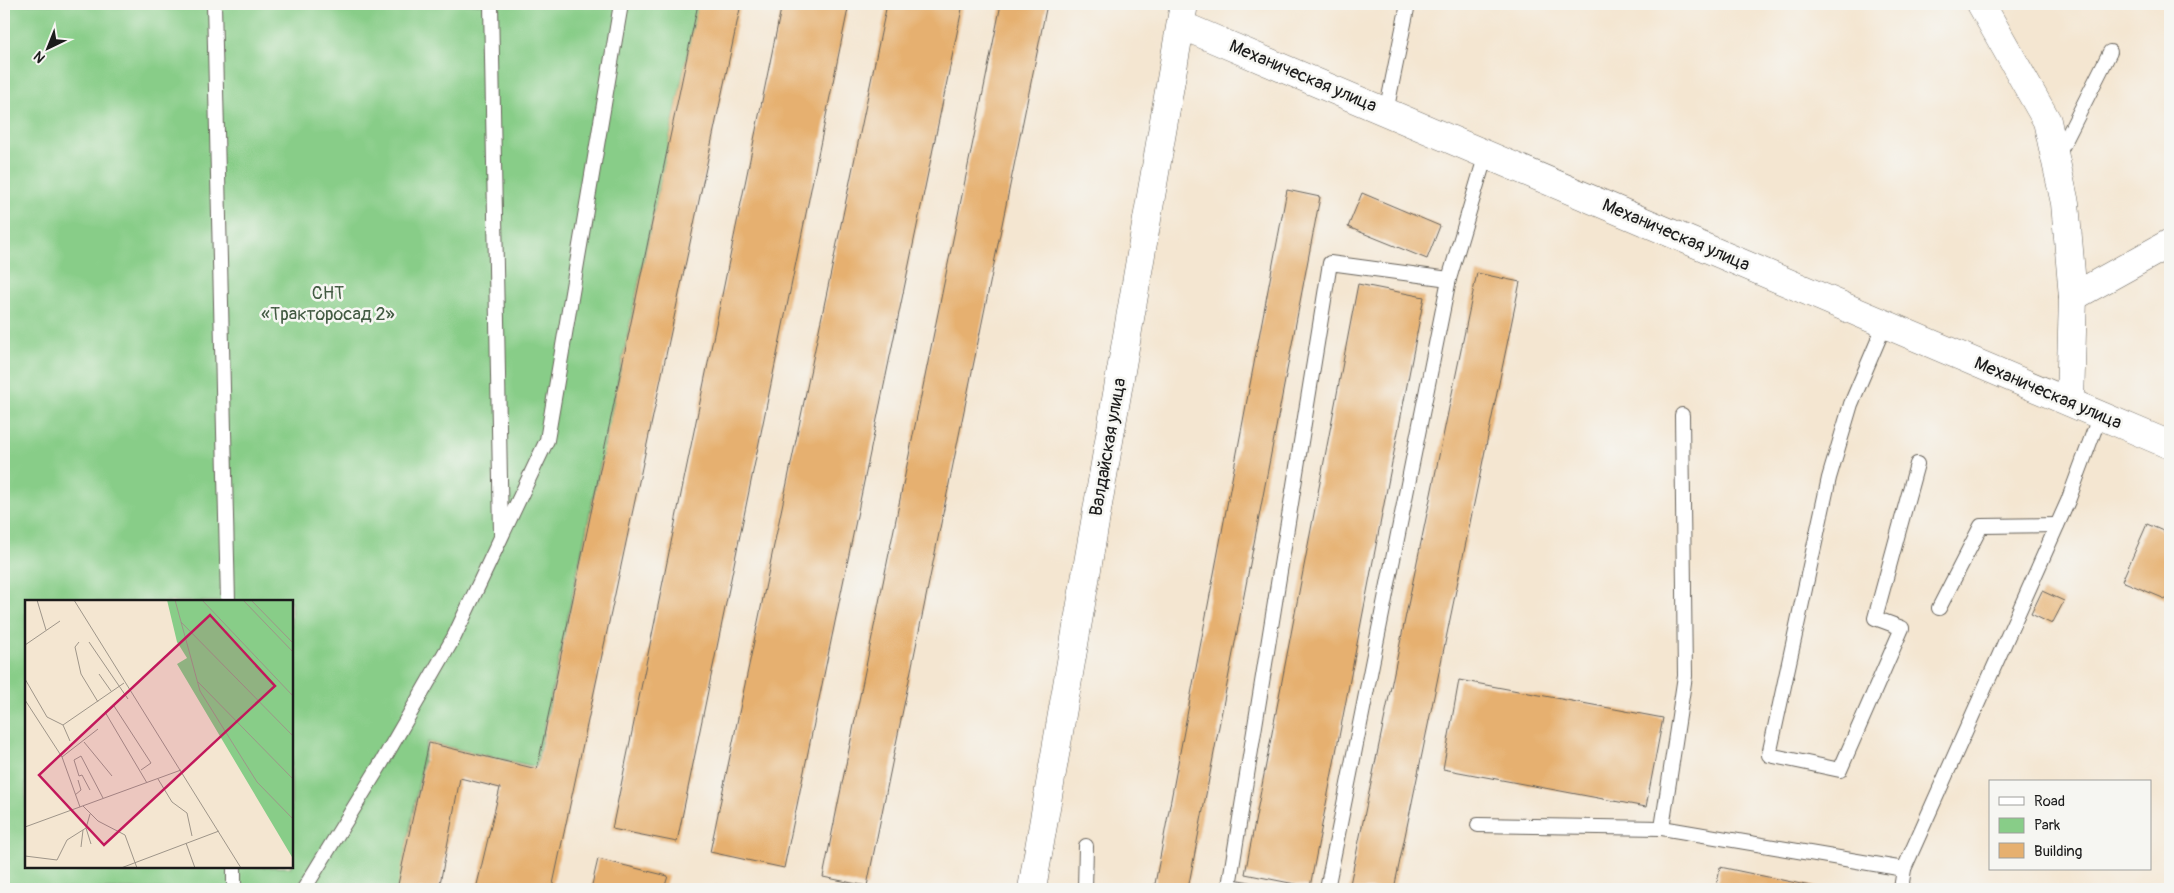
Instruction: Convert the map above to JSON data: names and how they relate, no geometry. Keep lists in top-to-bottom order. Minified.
{"streets":{"street":["Механическая улица","Валдайская улица"]},"crossings":[["Механическая улица","Валдайская улица"]],"parks":["СНТ «Тракторосад 2»"],"legend":["Road","Park","Building"],"north":"bottom left"}
